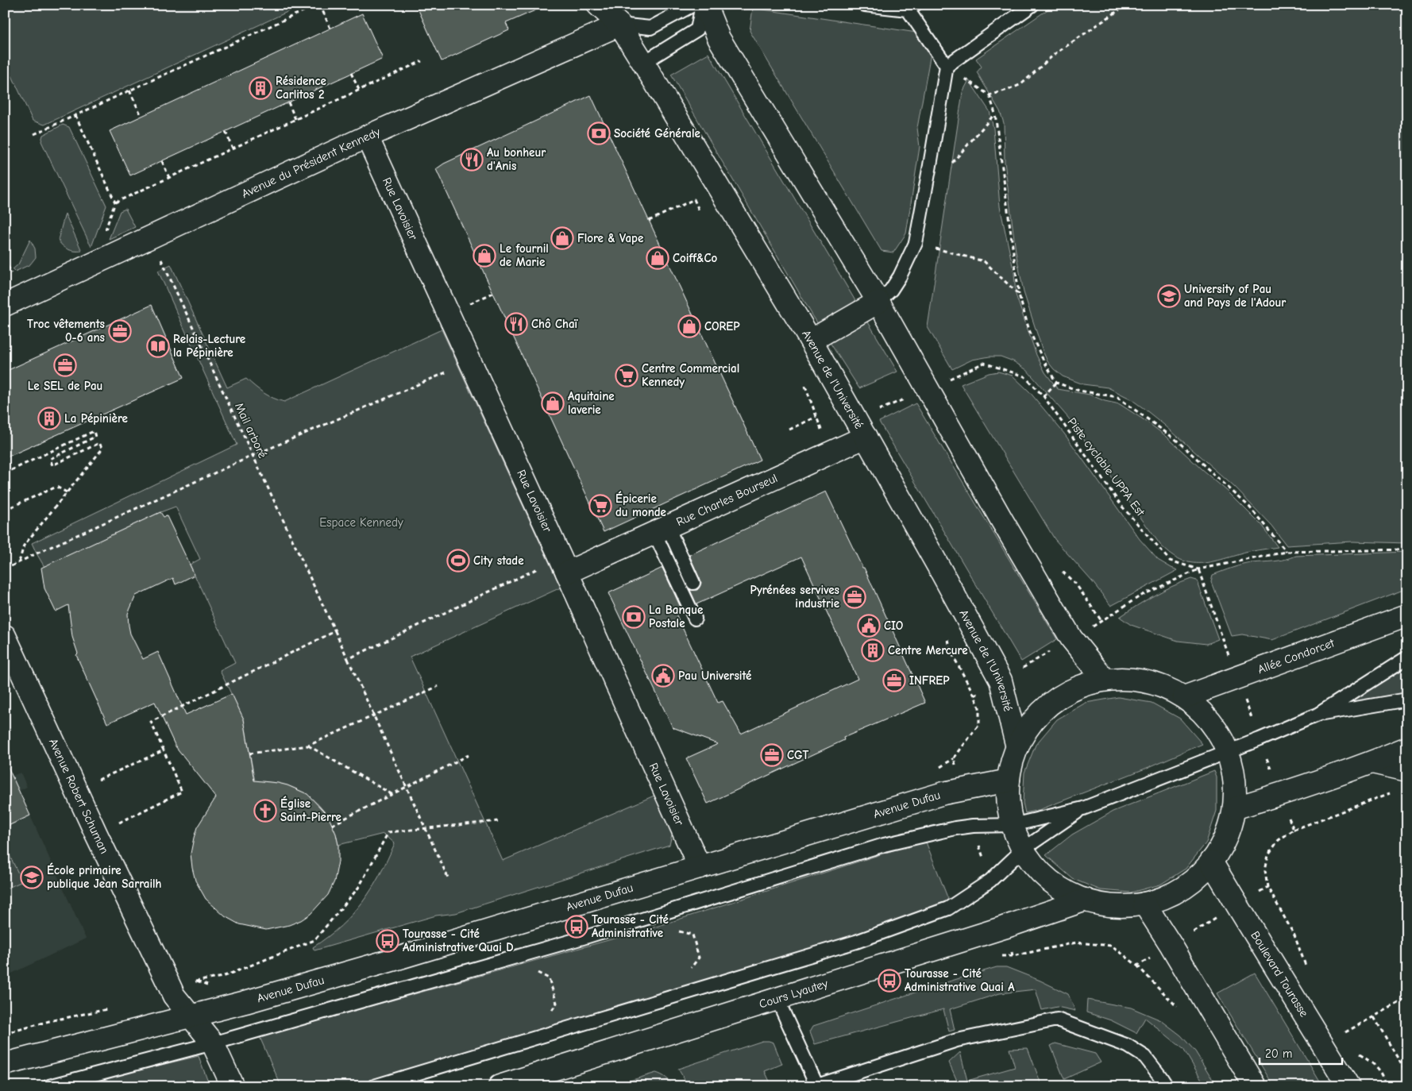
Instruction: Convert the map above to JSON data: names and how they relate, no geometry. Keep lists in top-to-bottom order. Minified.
{"streets":{"main road":["Avenue du Président Kennedy","Rue Lavoisier","Avenue de l'Université","Rue Charles Bourseul","Allée Condorcet","Avenue Robert Schuman","Avenue Dufau","Boulevard Tourasse","Cours Lyautey"],"path":["Mail arboré","Piste cyclable UPPA Est"]},"crossings":[["Avenue du Président Kennedy","Rue Lavoisier"],["Avenue du Président Kennedy","Avenue de l'Université"],["Avenue du Président Kennedy","Mail arboré"],["Rue Lavoisier","Rue Charles Bourseul"],["Rue Lavoisier","Avenue Dufau"],["Avenue de l'Université","Piste cyclable UPPA Est"],["Avenue de l'Université","Rue Charles Bourseul"],["Piste cyclable UPPA Est","Rue Charles Bourseul"],["Avenue Robert Schuman","Avenue Dufau"]],"parks":["Espace Kennedy"],"places":{"building":["Résidence Carlitos 2","La Pépinière","Centre Mercure"],"bank":["Société Générale","La Banque Postale"],"restaurant":["Au bonheur d'Anis","Chô Chaï"],"shop":["Flore & Vape","Le fournil de Marie","Coiff&Co","COREP","Aquitaine laverie"],"school or university":["University of Pau and Pays de l'Adour","École primaire publique Jean Sarrailh"],"office":["Troc vêtements 0-6 ans","Le SEL de Pau","Pyrénées servives industrie","INFREP","CGT"],"library":["Relais-Lecture la Pépinière"],"supermarket":["Centre Commercial Kennedy","Épicerie du monde"],"sports":["City stade"],"public building":["CIO","Pau Université"],"church":["Église Saint-Pierre"],"bus stop":["Tourasse - Cité Administrative","Tourasse - Cité Administrative Quai D","Tourasse - Cité Administrative Quai A"]},"scale_bar":"20 m"}
